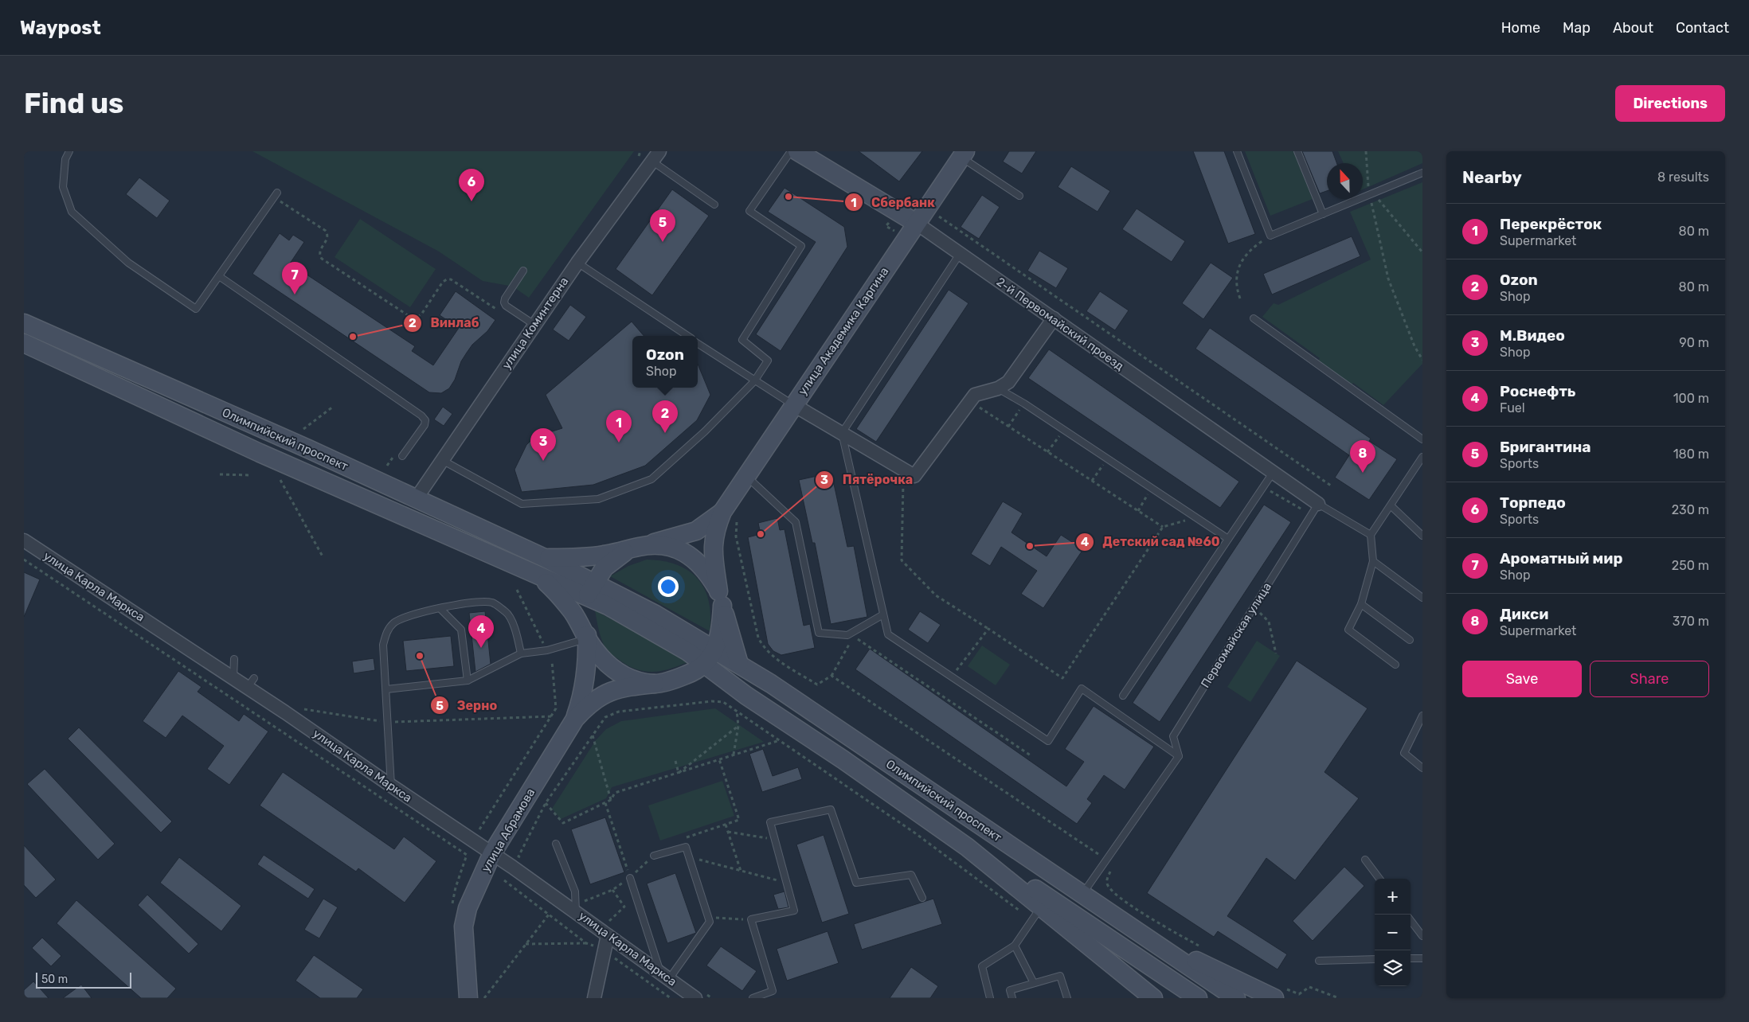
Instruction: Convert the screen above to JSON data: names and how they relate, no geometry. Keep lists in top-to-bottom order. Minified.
{"streets":{"main road":["2-й Первомайский проезд","улица Академика Каргина","Олимпийский проспект","улица Абрамова"],"street":["улица Коминтерна","улица Карла Маркса"],"lane":["Первомайская улица"]},"crossings":[["улица Коминтерна","Олимпийский проспект"],["2-й Первомайский проезд","улица Академика Каргина"],["2-й Первомайский проезд","Первомайская улица"],["улица Карла Маркса","улица Абрамова"]],"places":["Сбербанк","Винлаб","Пятёрочка","Детский сад №60","Зерно"],"scale_bar":"50 m","north":"top","page":{"header":"Waypost","nav":["Home","Map","About","Contact"],"buttons":["Directions",["Save","Share"]],"title":"Find us","heading":["Nearby","8 results"],"pins":["6","5","7","2","1","3","8","4"],"list":[{"mark":"1","name":"Перекрёсток","note":"Supermarket","value":"80 m"},{"mark":"2","name":"Ozon","note":"Shop","value":"80 m"},{"mark":"3","name":"М.Видео","note":"Shop","value":"90 m"},{"mark":"4","name":"Роснефть","note":"Fuel","value":"100 m"},{"mark":"5","name":"Бригантина","note":"Sports","value":"180 m"},{"mark":"6","name":"Торпедо","note":"Sports","value":"230 m"},{"mark":"7","name":"Ароматный мир","note":"Shop","value":"250 m"},{"mark":"8","name":"Дикси","note":"Supermarket","value":"370 m"}],"popup":["Ozon","Shop"],"map_buttons":["+","−"],"scale":"50 m"}}
